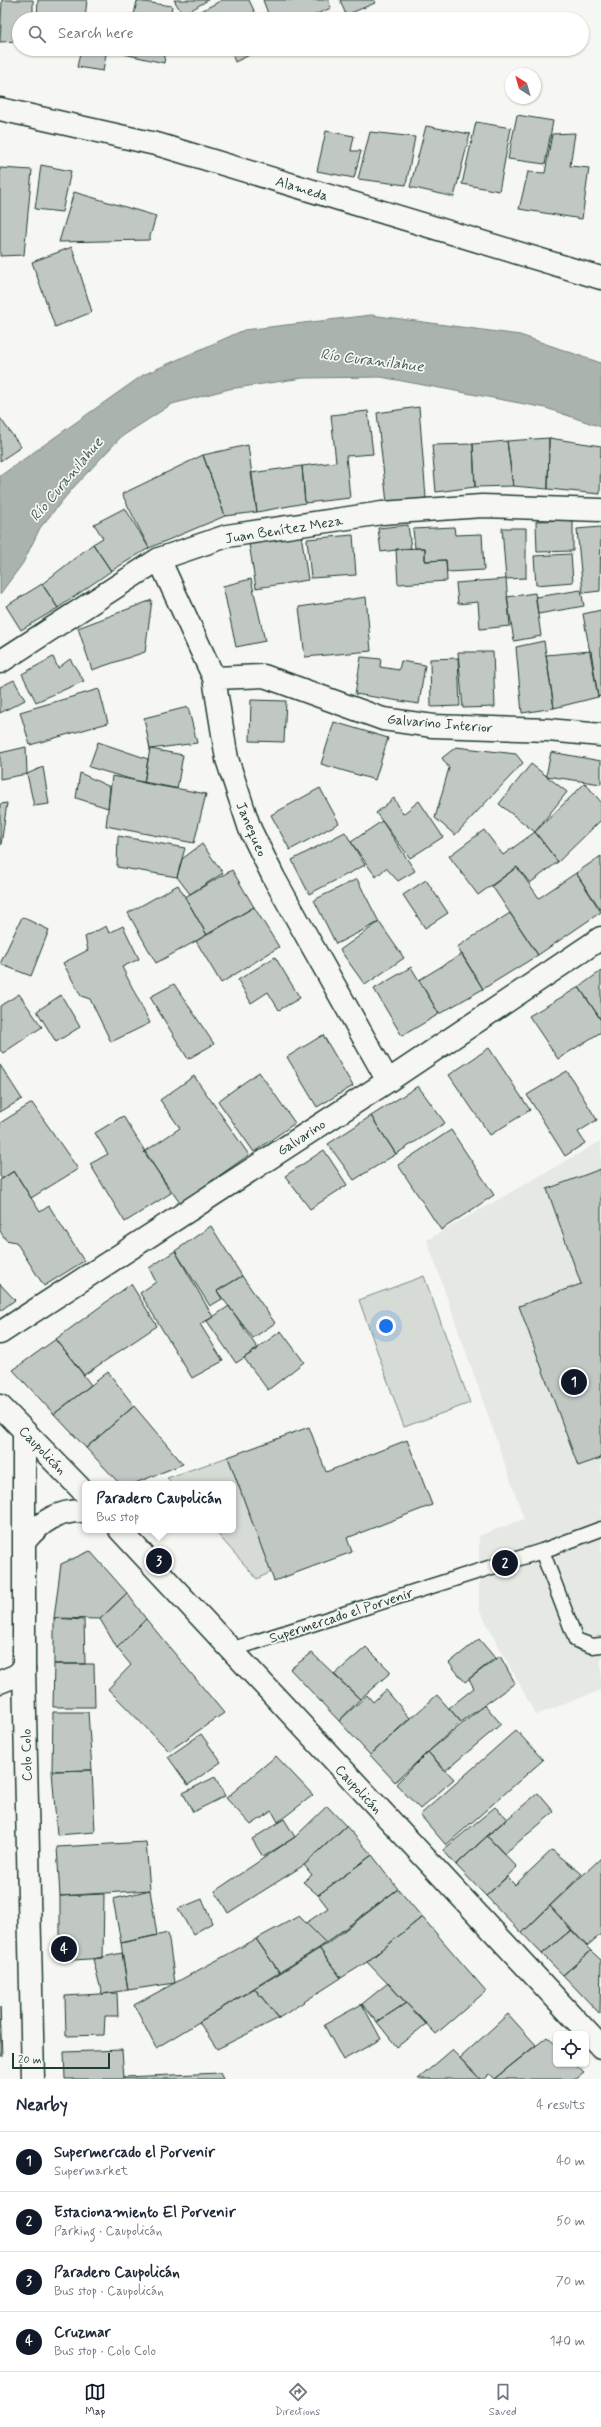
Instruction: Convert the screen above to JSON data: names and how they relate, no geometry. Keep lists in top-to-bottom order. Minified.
{"streets":{"street":["Alameda","Juan Benítez Meza","Galvarino Interior","Janequeo","Galvarino","Caupolicán","Colo Colo"],"lane":["Supermercado el Porvenir"]},"crossings":[["Juan Benítez Meza","Janequeo"],["Galvarino Interior","Janequeo"],["Janequeo","Galvarino"],["Caupolicán","Supermercado el Porvenir"],["Caupolicán","Colo Colo"]],"water":["Río Curanilahue"],"scale_bar":"20 m","north":"top left","page":{"search":"Search here","pins":["1","3","2","4"],"popup":["Paradero Caupolicán","Bus stop"],"scale":"20 m","heading":["Nearby","4 results"],"list":[{"mark":"1","name":"Supermercado el Porvenir","note":"Supermarket","value":"40 m"},{"mark":"2","name":"Estacionamiento El Porvenir","note":"Parking · Caupolicán","value":"50 m"},{"mark":"3","name":"Paradero Caupolicán","note":"Bus stop · Caupolicán","value":"70 m"},{"mark":"4","name":"Cruzmar","note":"Bus stop · Colo Colo","value":"140 m"}],"nav":["Map","Directions","Saved"]}}
